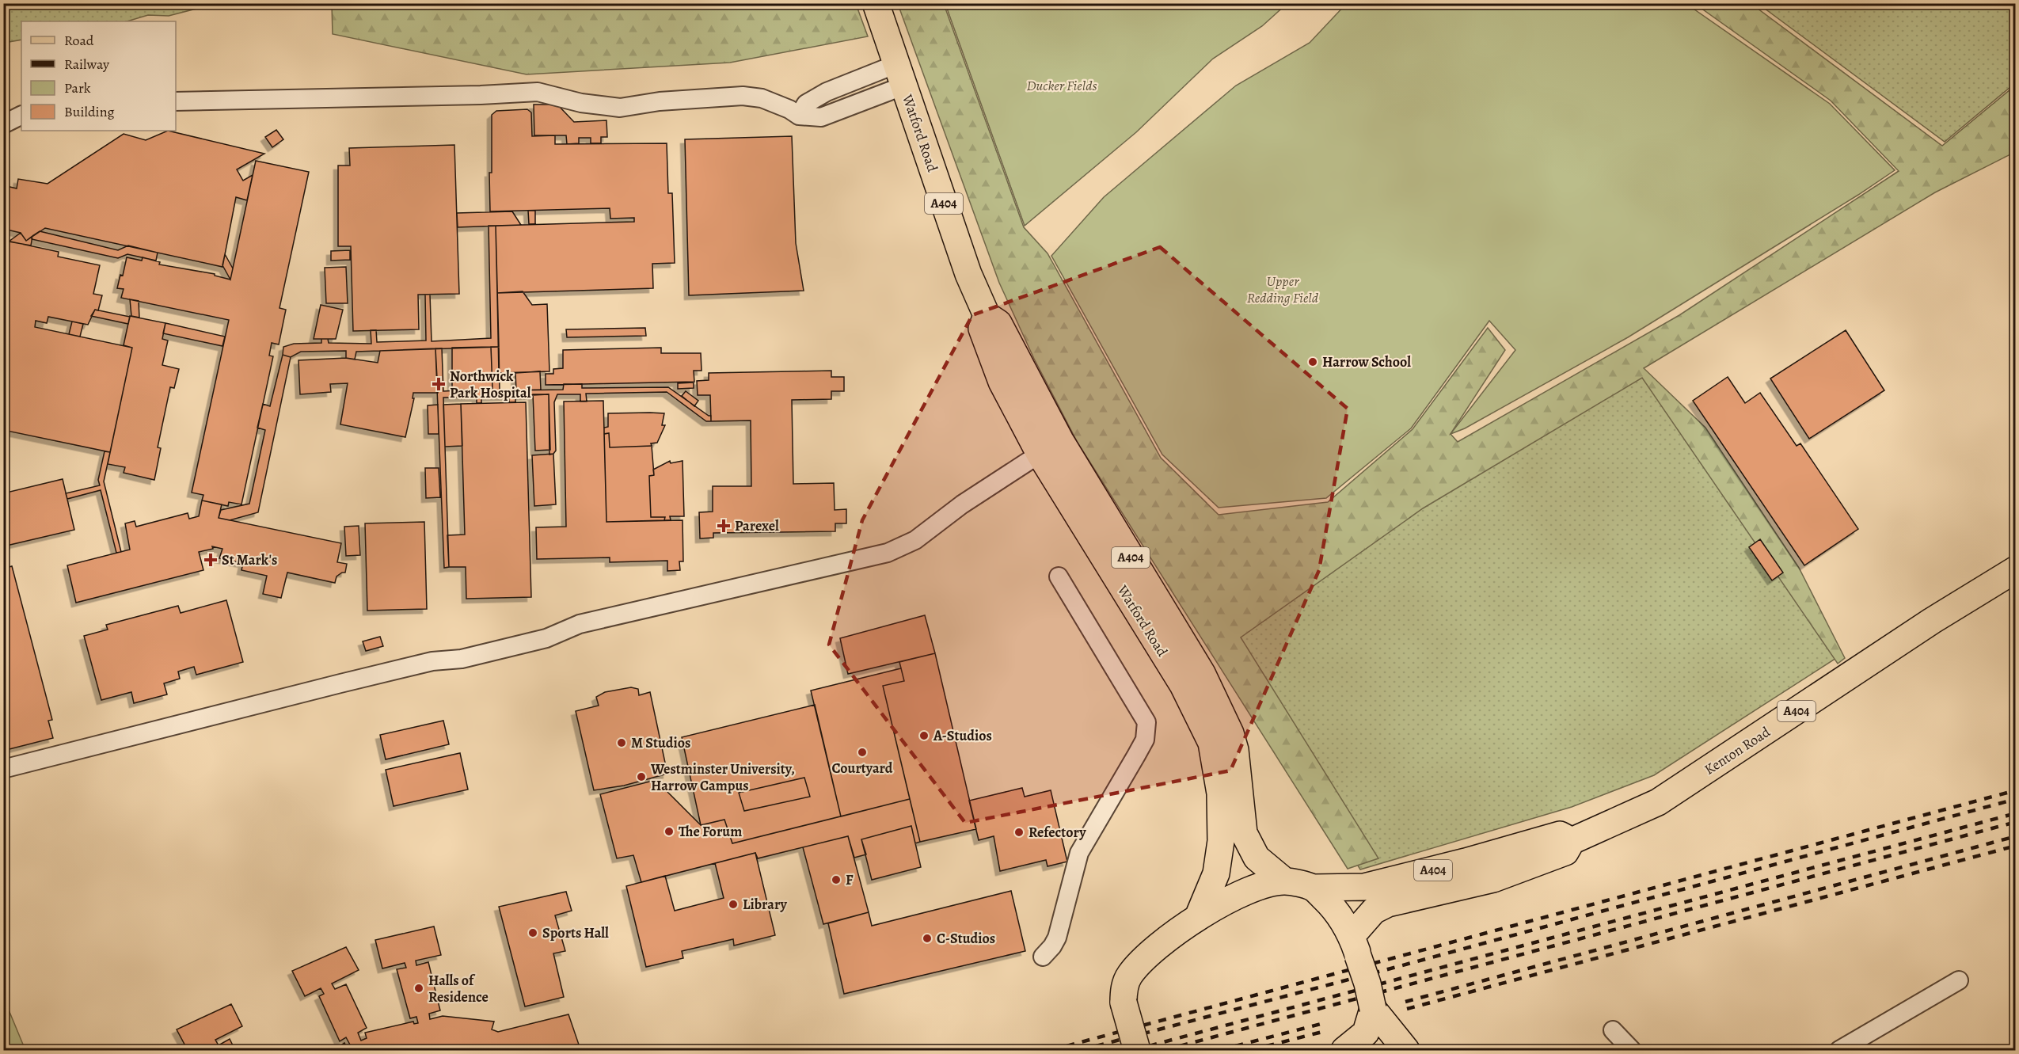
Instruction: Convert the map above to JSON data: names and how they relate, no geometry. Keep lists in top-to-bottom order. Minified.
{"streets":{"main road":["Watford Road","A404","Kenton Road"]},"crossings":[["A404","Kenton Road"]],"parks":["Ducker Fields","Upper Redding Field"],"places":{"other":["Harrow School","A-Studios","M Studios","Courtyard","Westminster University, Harrow Campus","The Forum","Refectory","F","Library","Sports Hall","C-Studios","Halls of Residence"],"health":["Northwick Park Hospital","Parexel","St Mark's"]},"legend":["Road","Railway","Park","Building"]}
